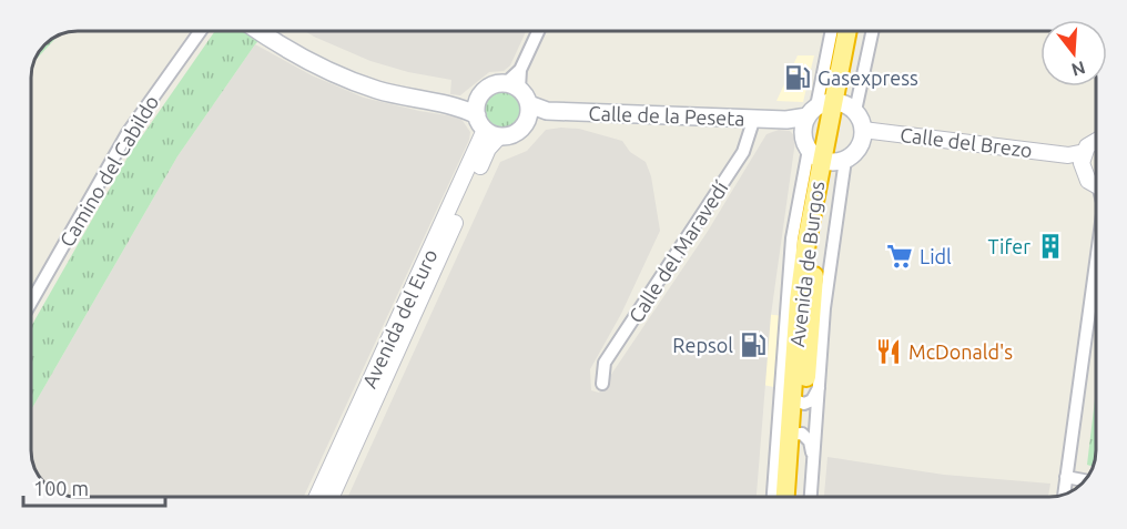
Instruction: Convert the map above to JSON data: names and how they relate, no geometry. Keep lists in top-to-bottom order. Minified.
{"streets":{"highway":["Avenida de Burgos"],"main road":["Calle de la Peseta"],"street":["Calle del Brezo","Camino del Cabildo","Calle del Maravedí","Avenida del Euro"]},"crossings":[["Calle de la Peseta","Calle del Maravedí"],["Calle de la Peseta","Avenida de Burgos"],["Calle de la Peseta","Avenida del Euro"]],"places":{"fuel station":["Gasexpress","Repsol"],"building":["Tifer"],"supermarket":["Lidl"],"restaurant":["McDonald's"]},"scale_bar":"100 m","north":"bottom"}
